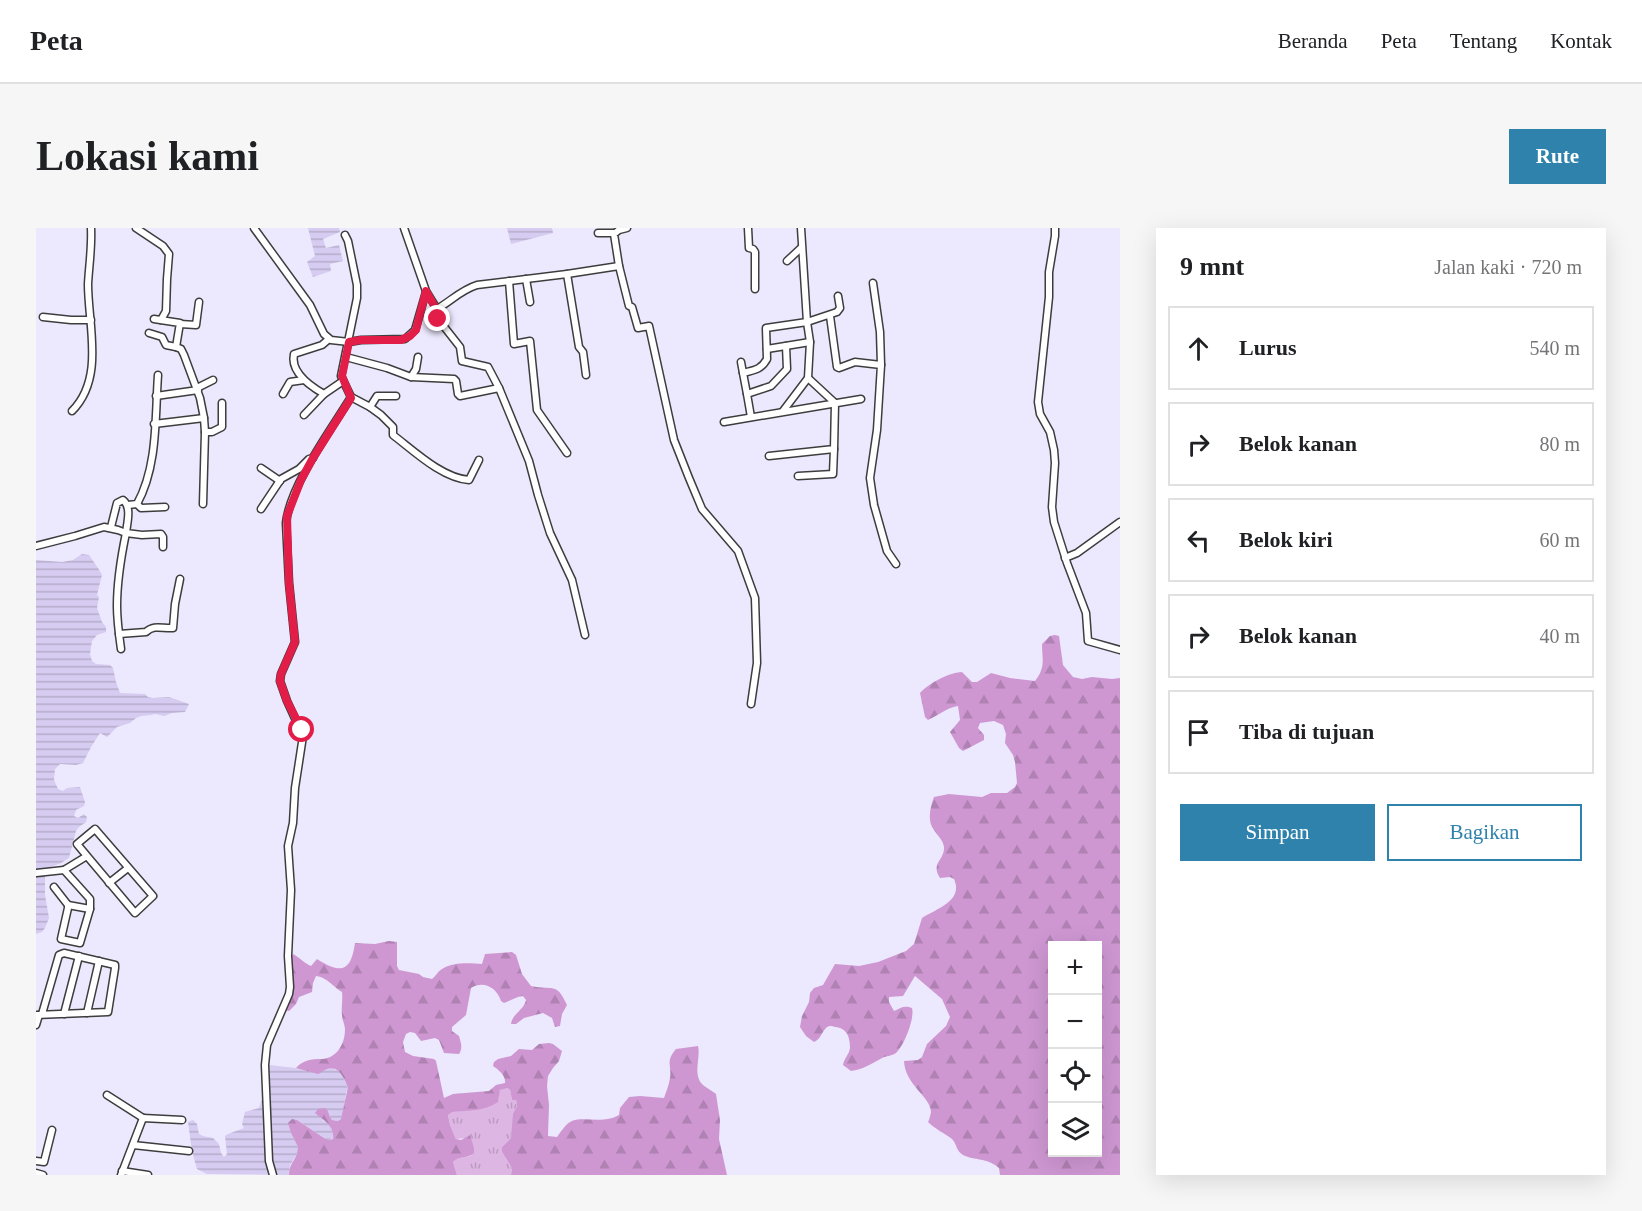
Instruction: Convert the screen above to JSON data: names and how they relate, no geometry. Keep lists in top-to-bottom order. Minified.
{"page":{"header":"Peta","nav":["Beranda","Peta","Tentang","Kontak"],"buttons":["Rute",["Simpan","Bagikan"]],"title":"Lokasi kami","heading":["9 mnt","Jalan kaki · 720 m"],"list":[["Lurus","540 m"],["Belok kanan","80 m"],["Belok kiri","60 m"],["Belok kanan","40 m"],"Tiba di tujuan"],"map_buttons":["+","−"]}}
